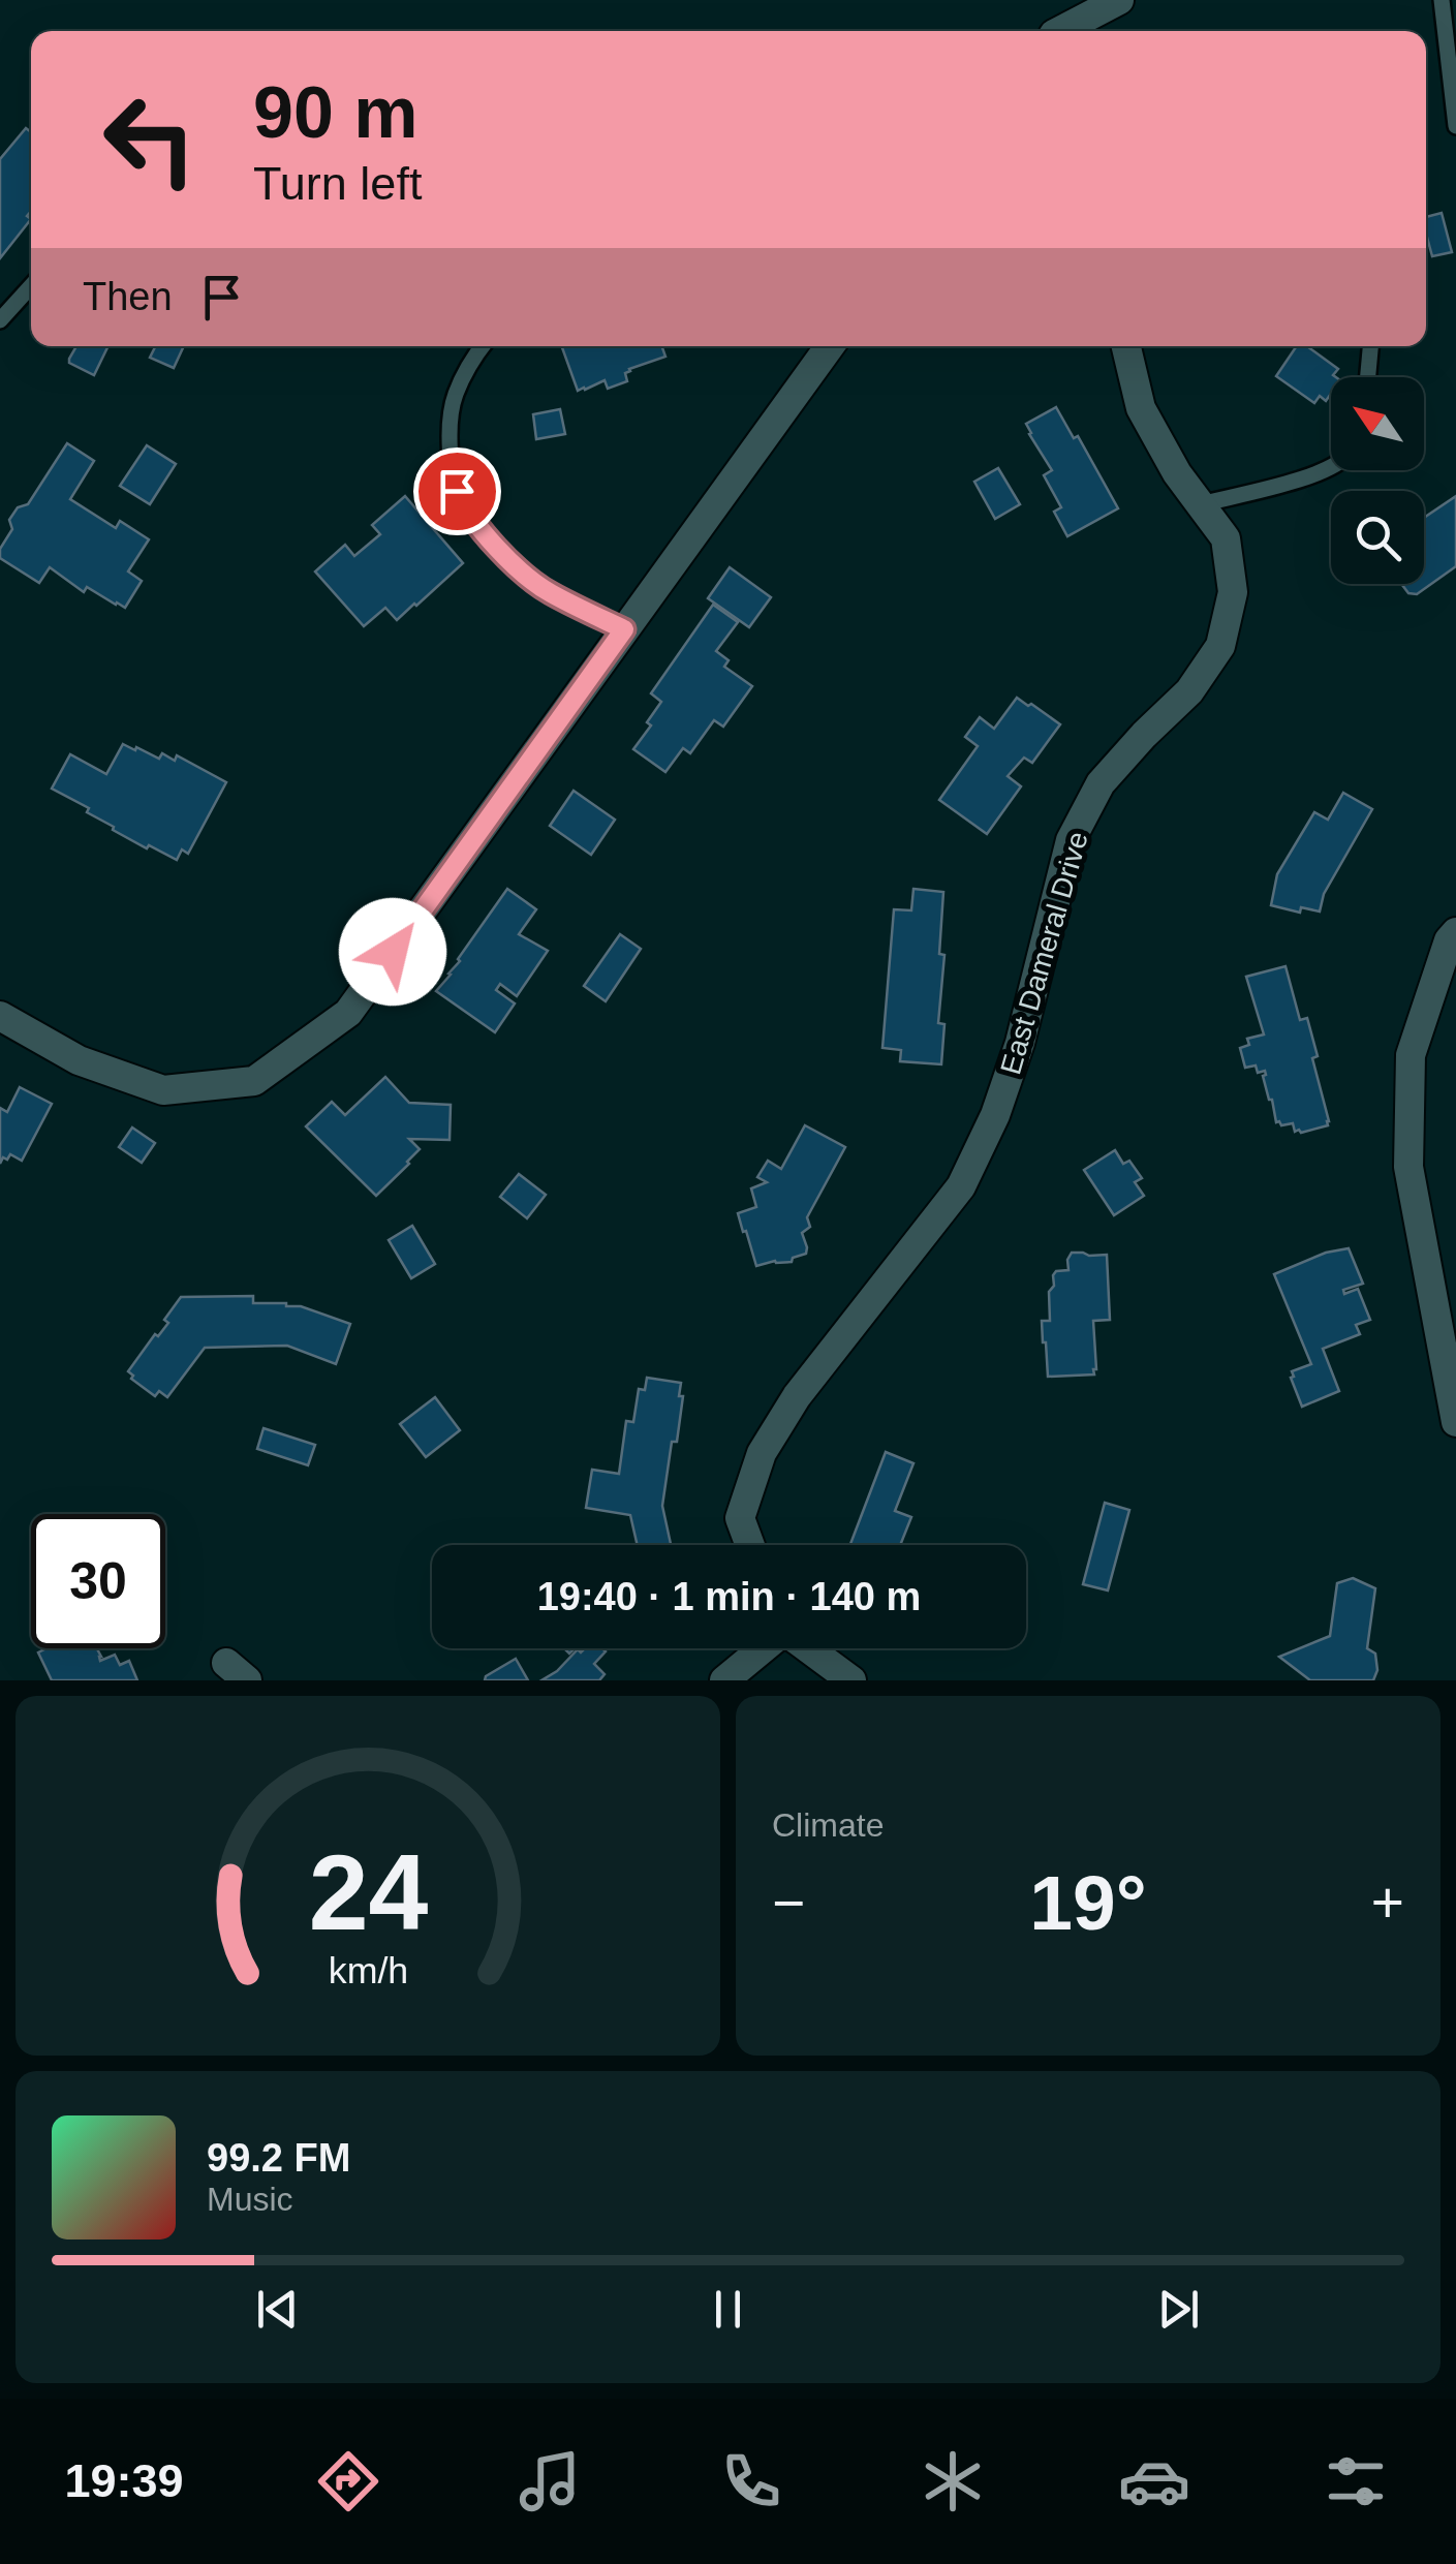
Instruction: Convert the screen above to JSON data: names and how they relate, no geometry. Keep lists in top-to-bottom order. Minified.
{"streets":{"street":["East Dameral Drive"]},"north":"top left","page":{"turn":["90 m","Turn left"],"then":"Then","limit":"30","trip":"19:40 · 1 min · 140 m","tile":"Climate","heat":["−","19°","+"],"song":["99.2 FM","Music"],"tabs":"19:39","gauge":["24","km/h"]}}
